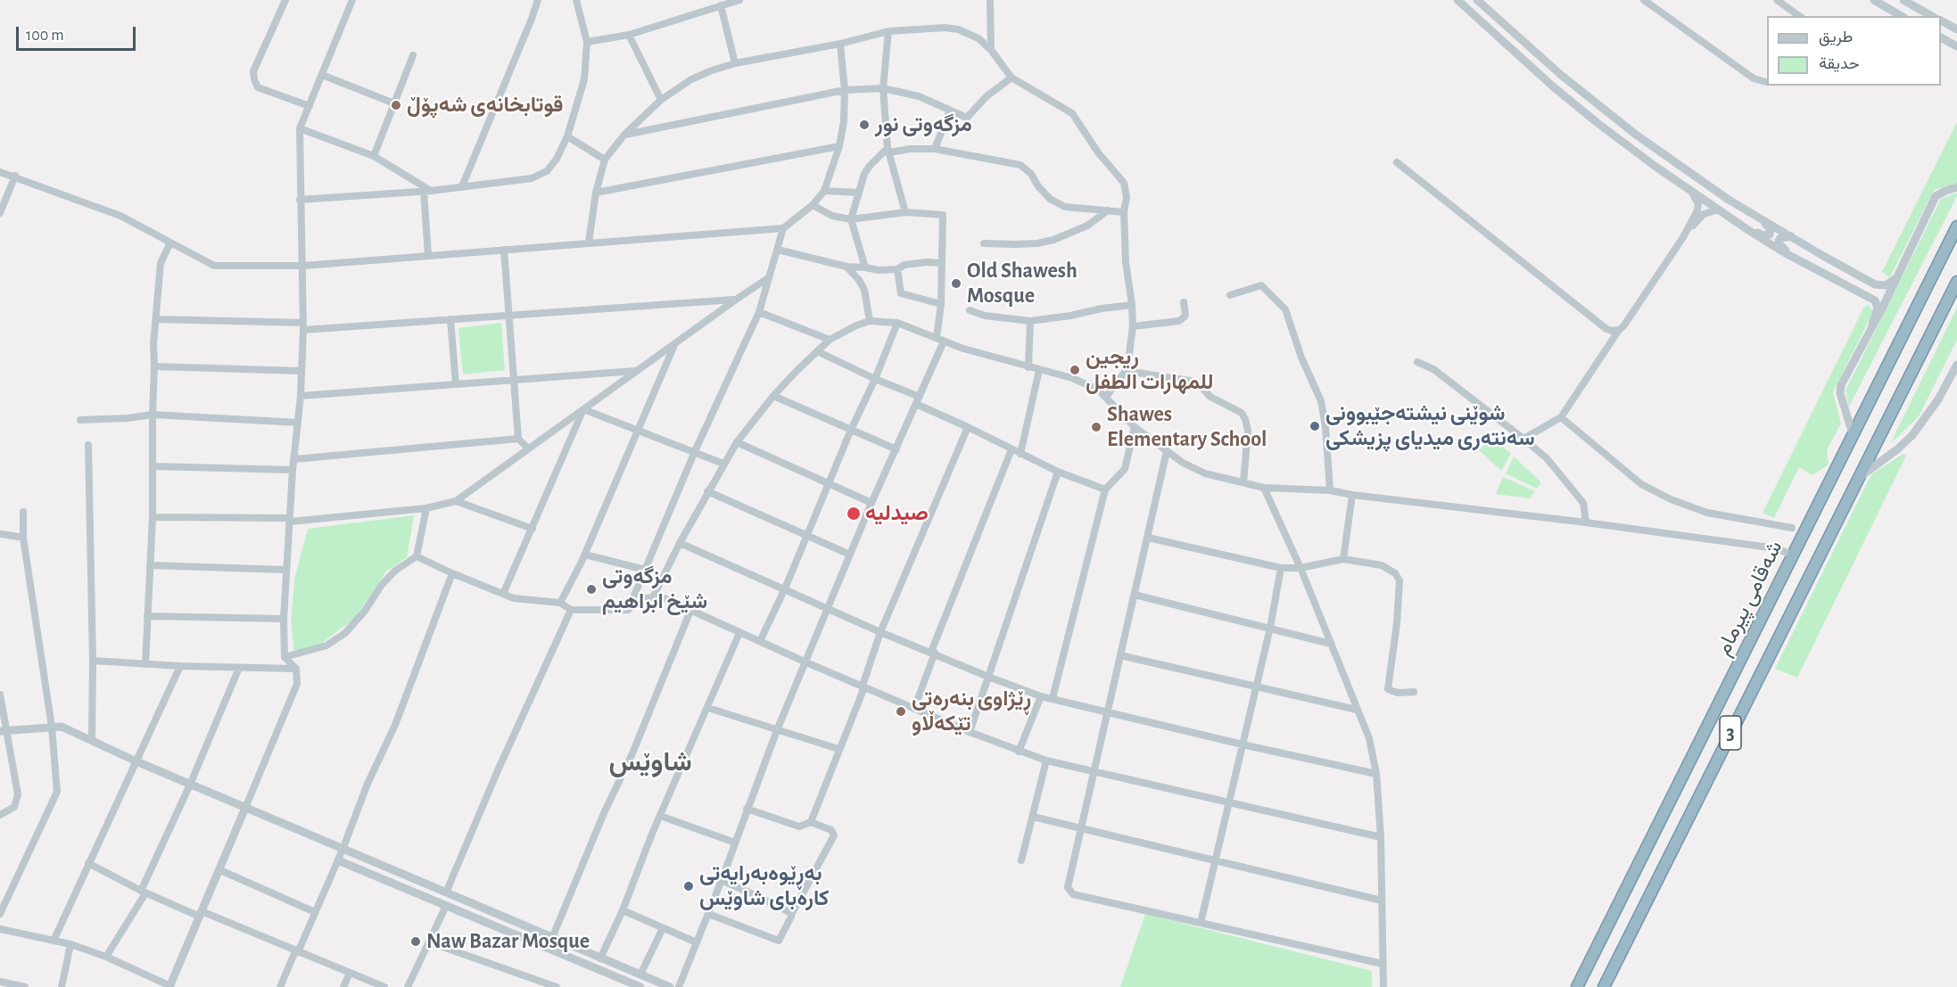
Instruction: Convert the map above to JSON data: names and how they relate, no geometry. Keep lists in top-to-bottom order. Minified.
{"streets":{"highway":["شەقامی پیرمام","3"]},"districts":["شاوێس"],"places":["قوتابخانەی شەپۆڵ","مزگەوتی نور","Old Shawesh Mosque","ريجين للمهارات الطفل","شوێنی نیشتەجێبوونی سەنتەری میدیای پزیشکی","Shawes Elementary School","صیدلیە","مزگەوتی شێخ ابراهیم","ڕێژاوی بنەرەتی تێکەڵاو","بەڕێوەبەرایەتی کارەبای شاوێس","Naw Bazar Mosque"],"legend":["طريق","حديقة"],"scale_bar":"100 m"}
